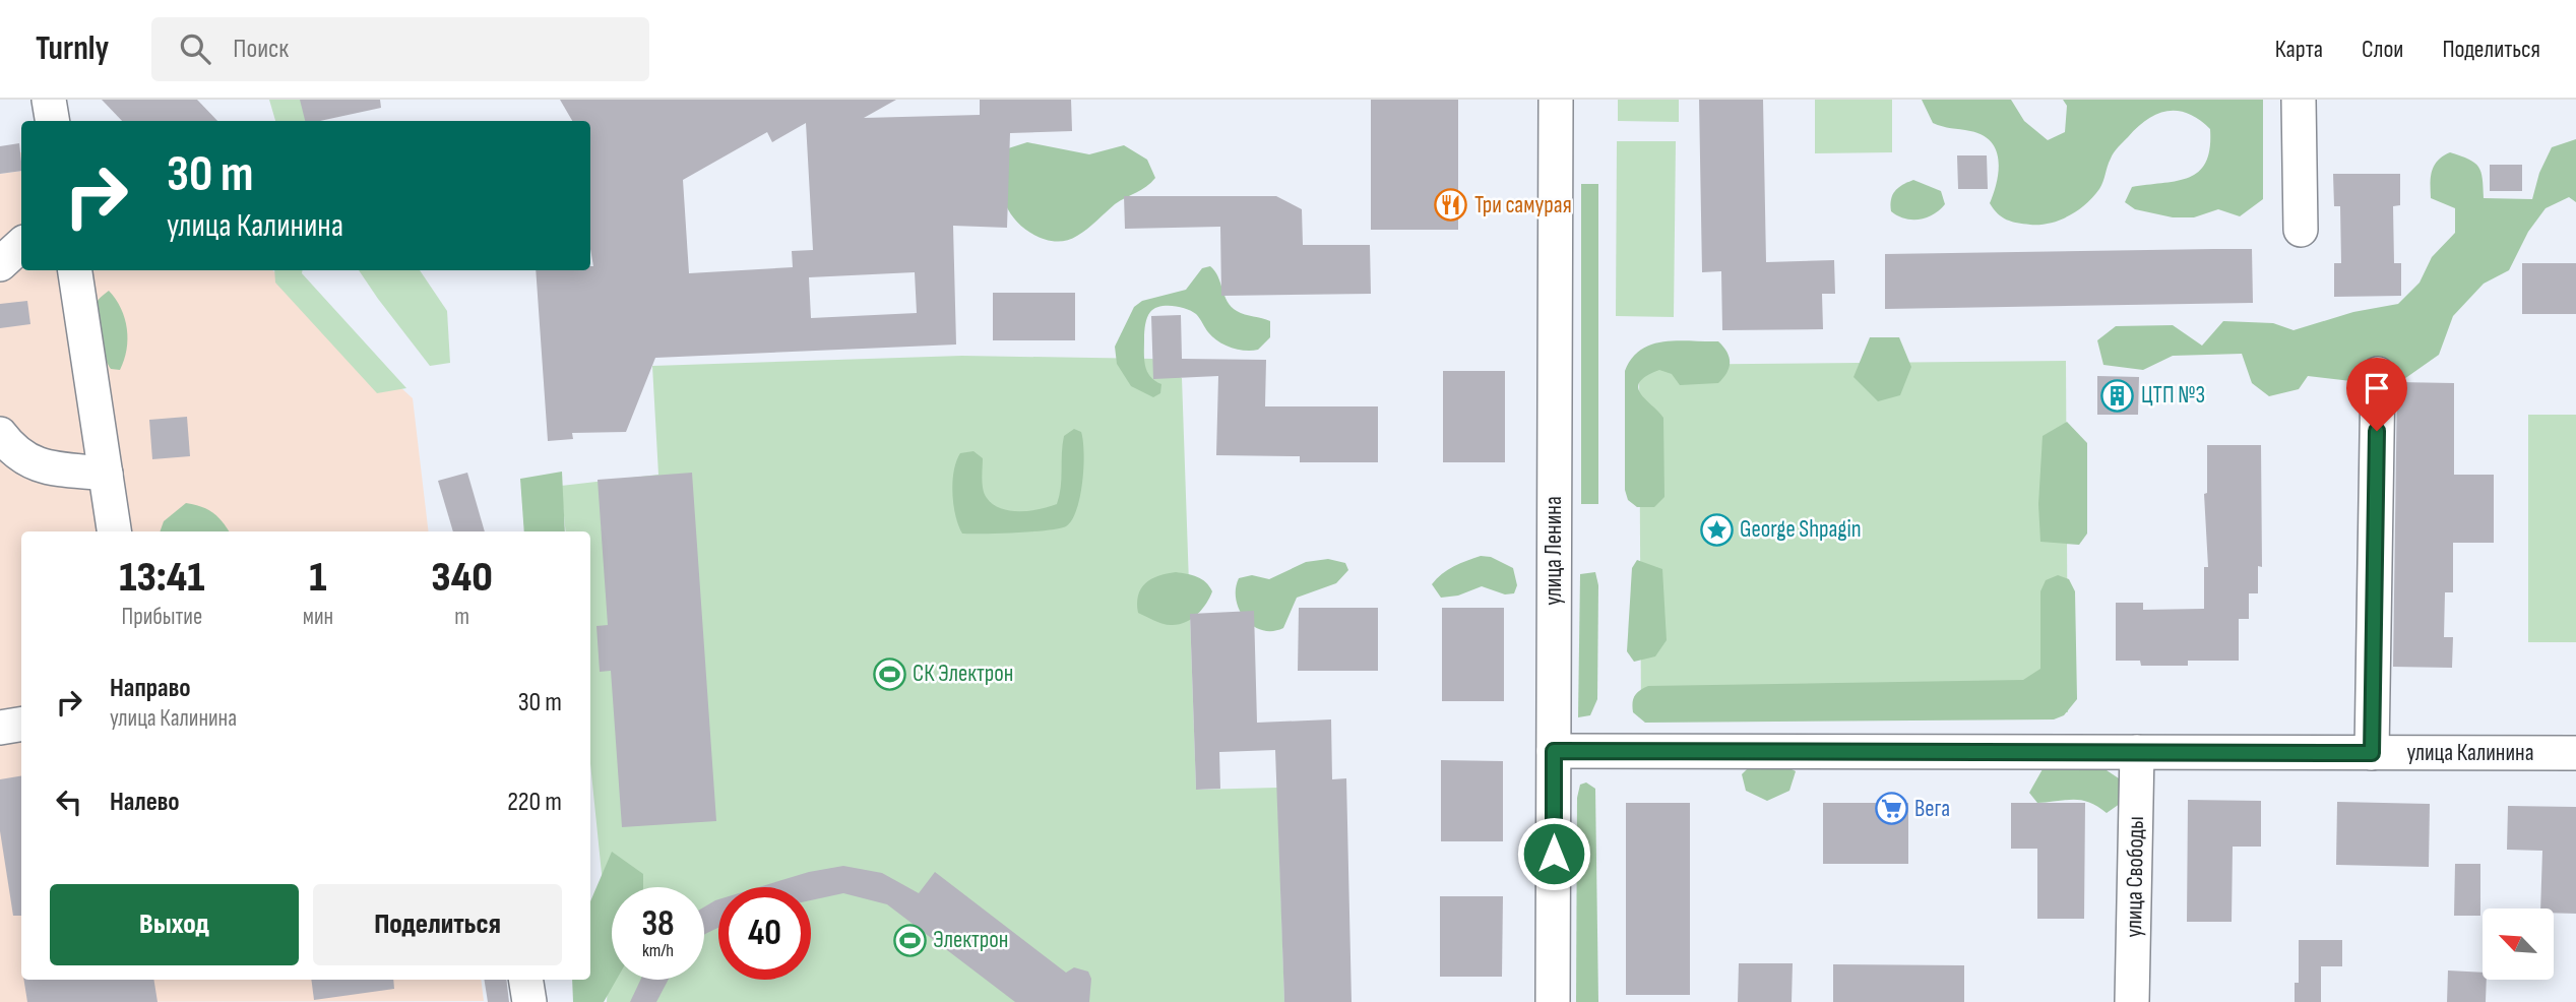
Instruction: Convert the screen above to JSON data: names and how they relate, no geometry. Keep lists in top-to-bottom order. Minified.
{"streets":{"street":["улица Ленина","улица Калинина","улица Свободы"]},"crossings":[["улица Ленина","улица Калинина"],["улица Калинина","улица Свободы"]],"places":{"restaurant":["Три самурая"],"building":["ЦТП №3"],"place":["George Shpagin"],"sports":["СК Электрон","Электрон"],"supermarket":["Вега"]},"north":"top left","page":{"header":"Turnly","search":"Поиск","nav":["Карта","Слои","Поделиться"],"turn":["30 m","улица Калинина"],"eta":["13:41","Прибытие","1","мин","340","m"],"list":[{"name":"Направо","note":"улица Калинина","value":"30 m"},{"name":"Налево","value":"220 m"}],"buttons":["Выход","Поделиться"],"speed":"38 km/h","limit":"40"}}
